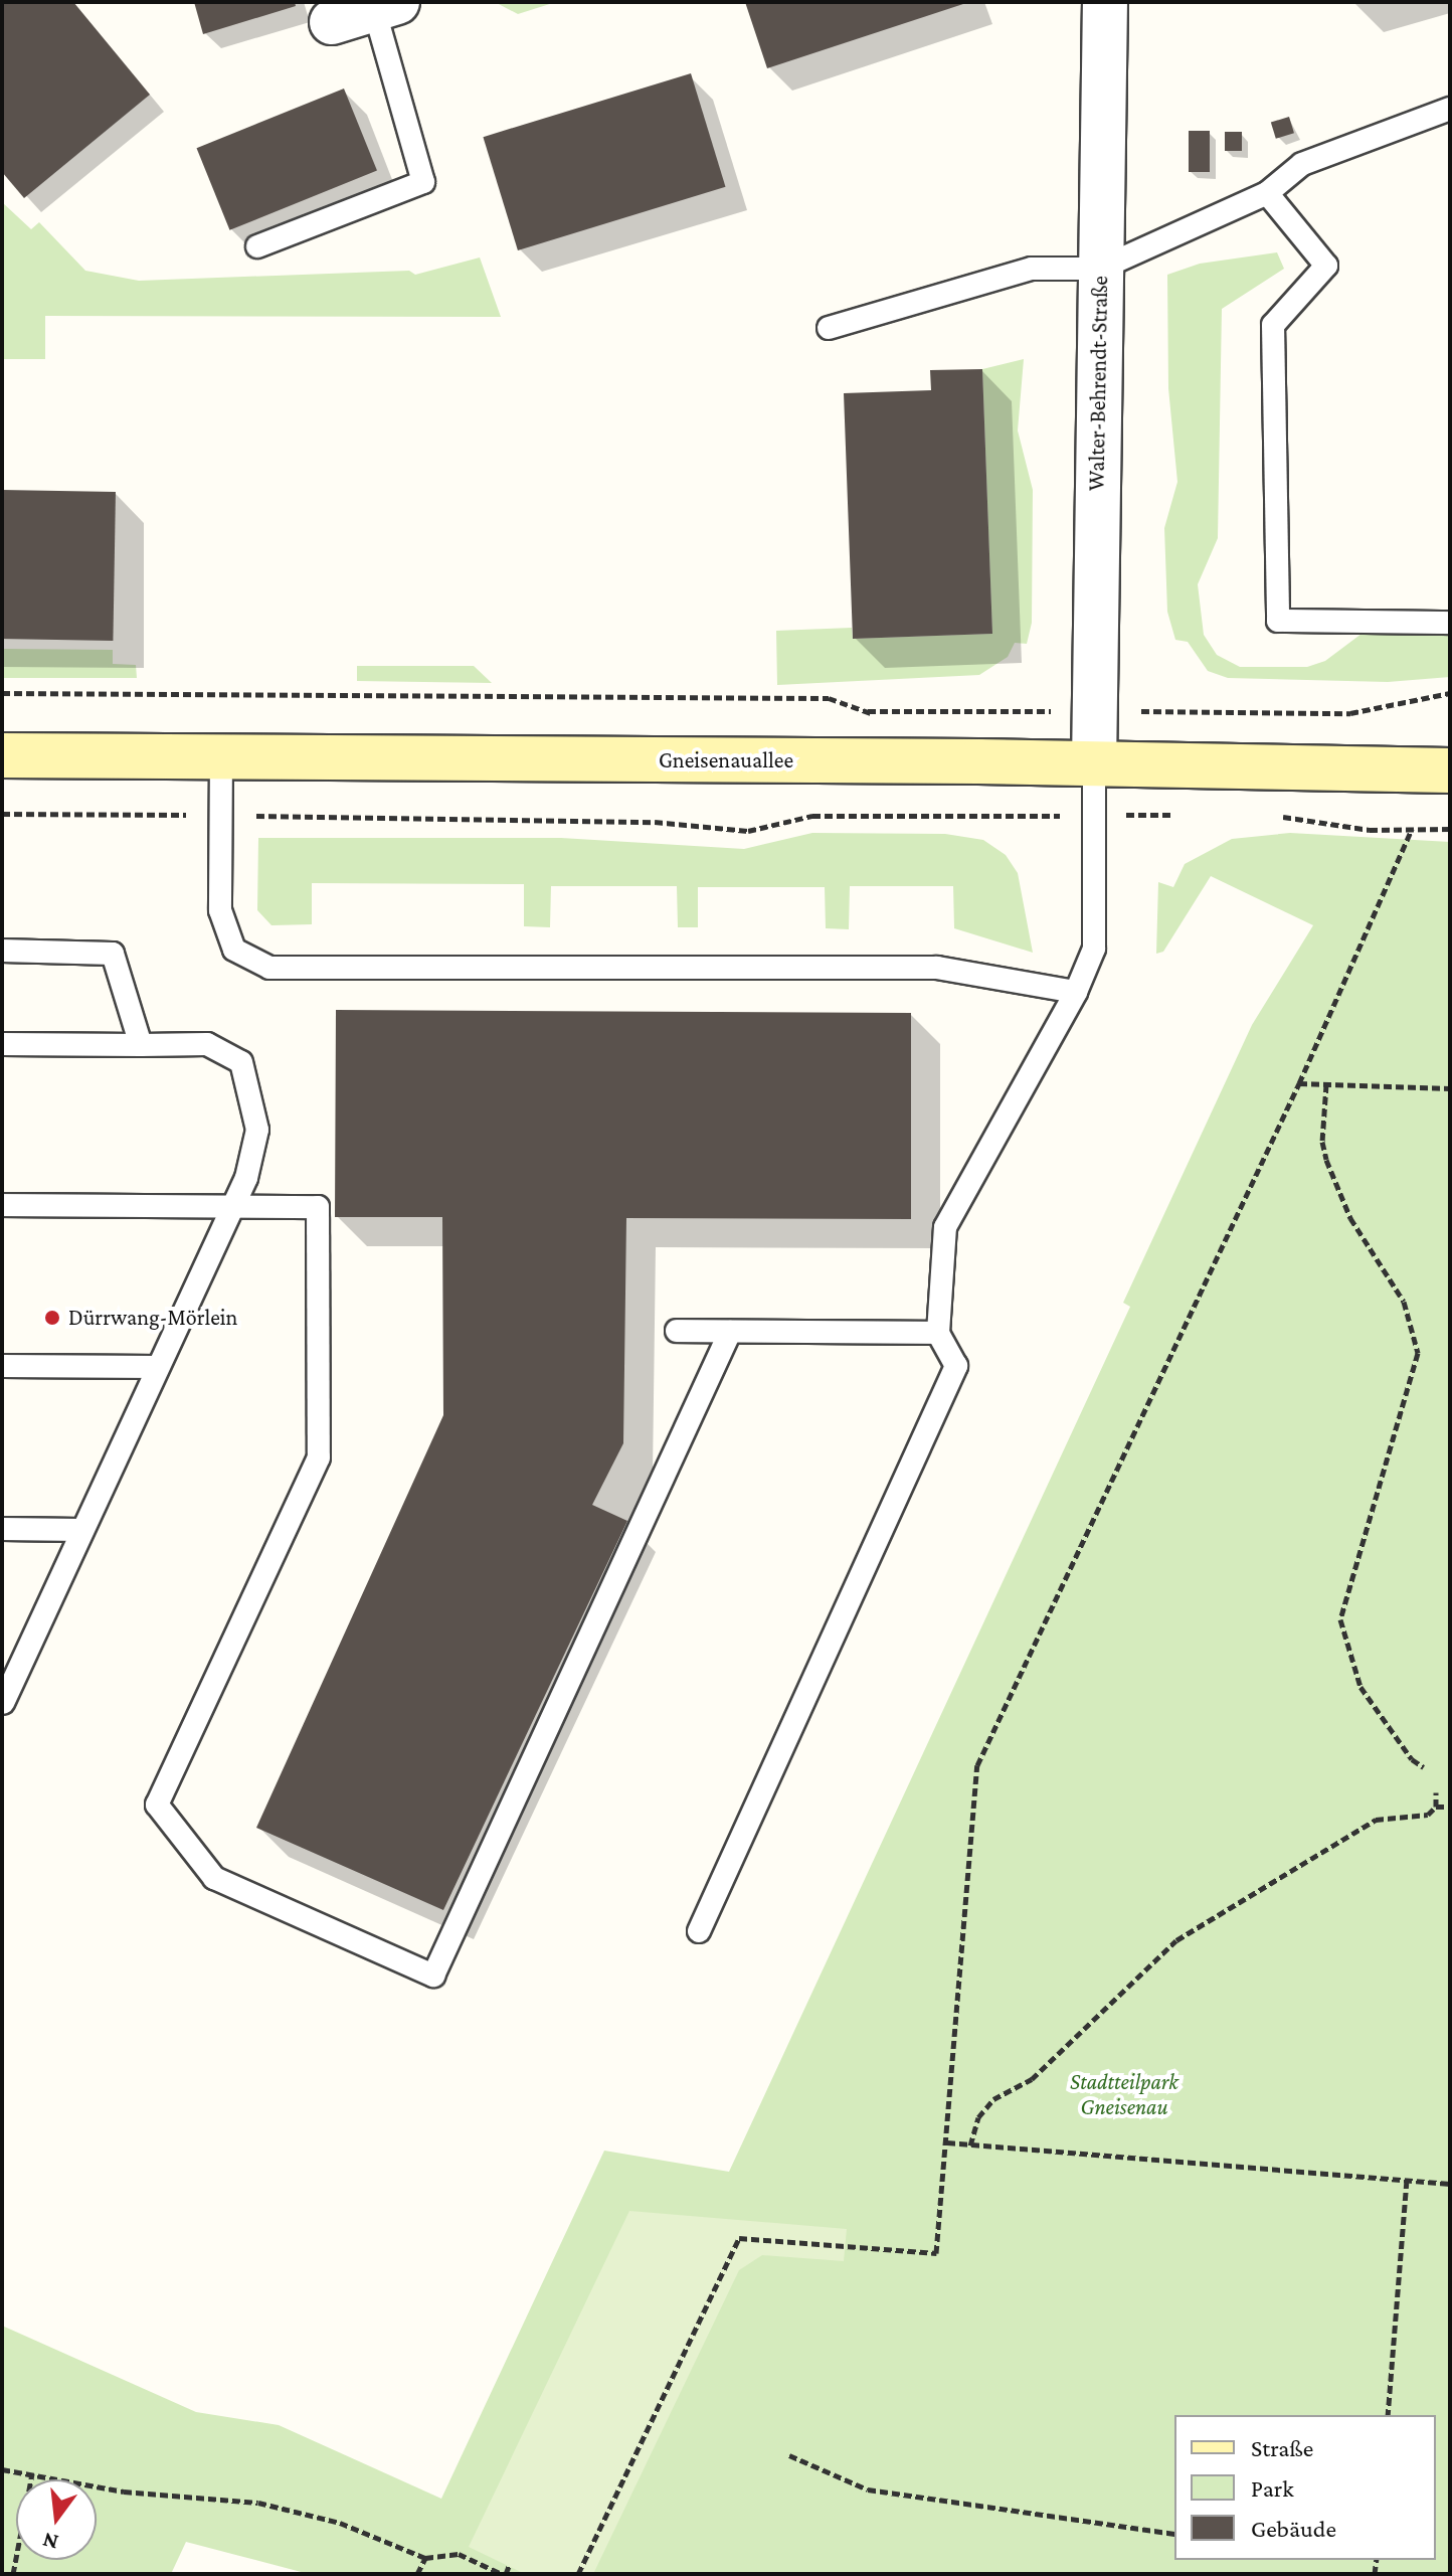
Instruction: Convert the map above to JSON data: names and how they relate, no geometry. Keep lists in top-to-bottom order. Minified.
{"streets":{"main road":["Gneisenauallee"],"street":["Walter-Behrendt-Straße"]},"crossings":[["Walter-Behrendt-Straße","Gneisenauallee"]],"parks":["Stadtteilpark Gneisenau"],"places":["Dürrwang-Mörlein"],"legend":["Straße","Park","Gebäude"],"north":"bottom"}
